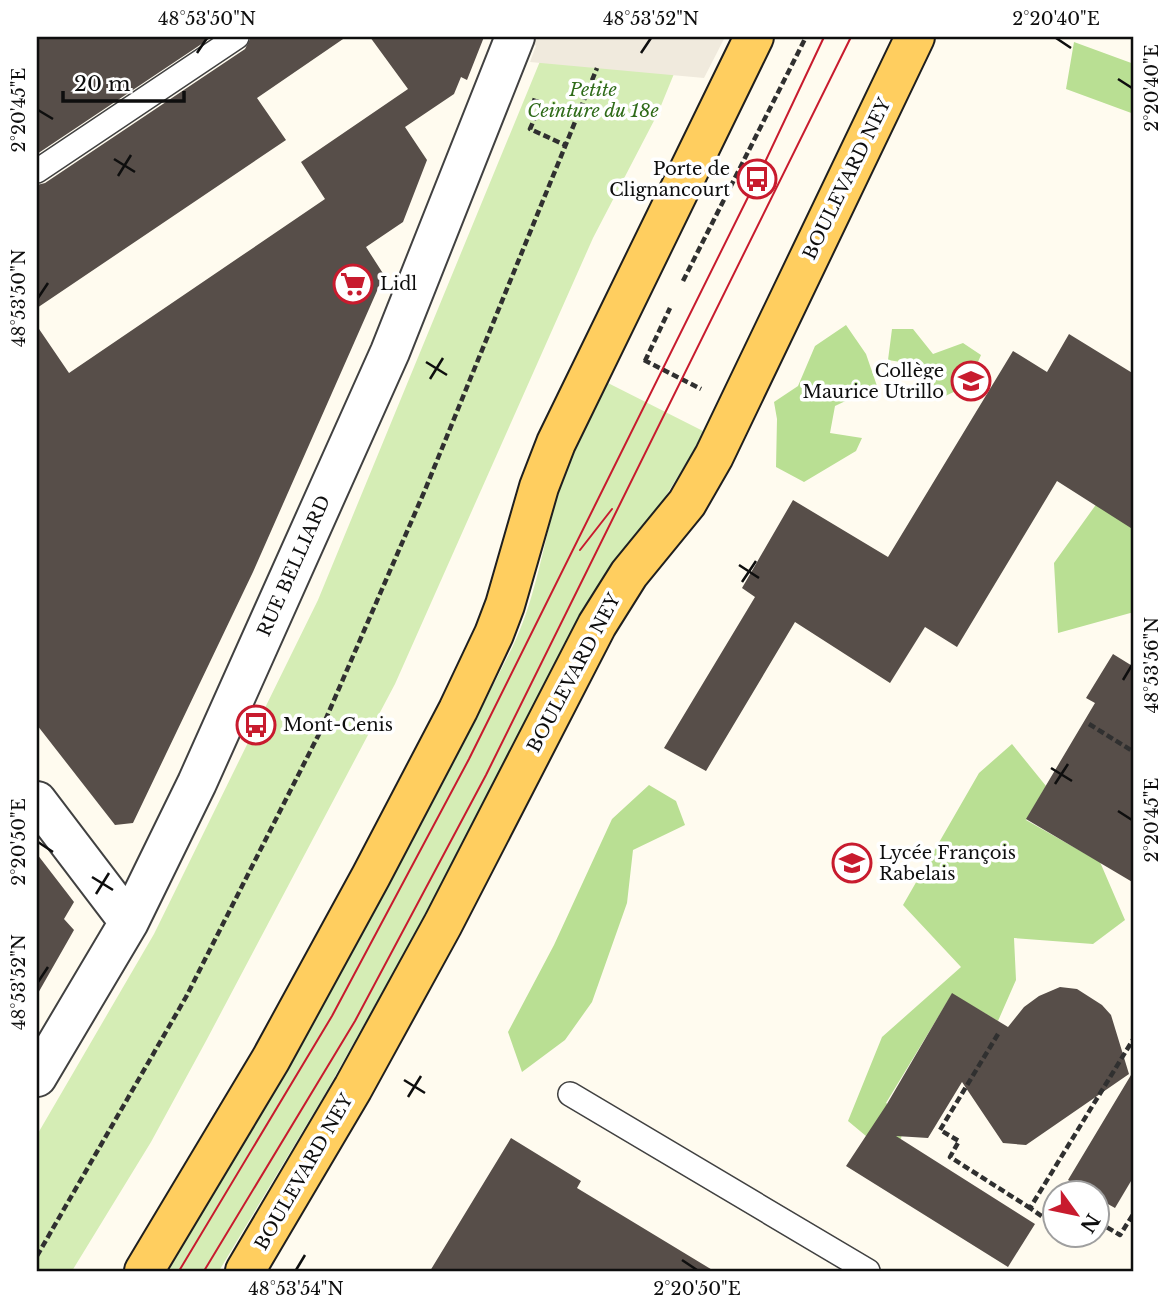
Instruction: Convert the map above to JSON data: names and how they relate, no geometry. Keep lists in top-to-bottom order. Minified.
{"streets":{"main road":["BOULEVARD NEY"],"street":["RUE BELLIARD"]},"parks":["Petite Ceinture du 18e"],"places":{"bus stop":["Porte de Clignancourt","Mont-Cenis"],"supermarket":["Lidl"],"school or university":["Collège Maurice Utrillo","Lycée François Rabelais"]},"scale_bar":"20 m","north":"bottom right","coordinates":["48°53'50\"N","48°53'52\"N","2°20'40\"E","2°20'45\"E","48°53'56\"N","2°20'50\"E","48°53'54\"N"]}
